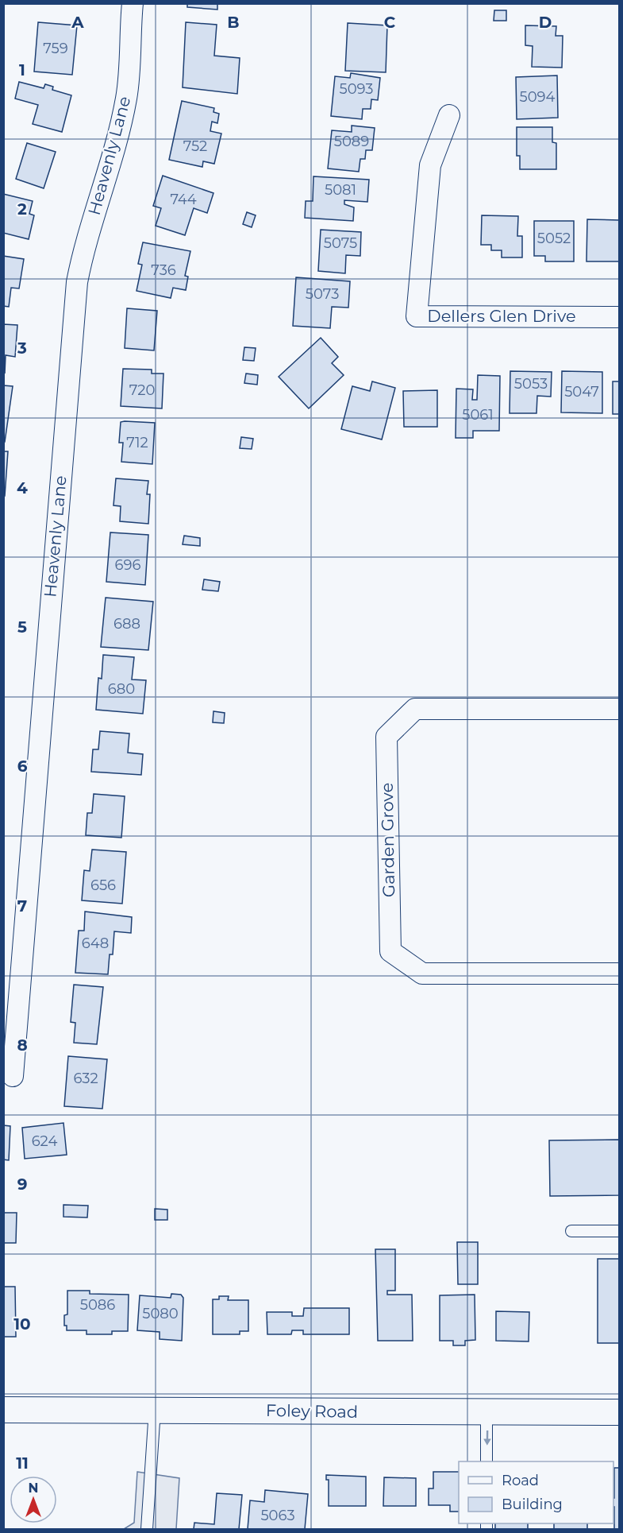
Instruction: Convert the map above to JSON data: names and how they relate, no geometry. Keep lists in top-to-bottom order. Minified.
{"streets":{"street":["Heavenly Lane","Dellers Glen Drive","Garden Grove","Foley Road"]},"house_numbers":["759","5093","5094","5089","752","5081","744","5052","5075","736","5073","5053","720","5047","5061","712","696","688","680","656","648","632","624","5086","5080","5063"],"legend":["Road","Building"],"north":"top","grid":{"columns":["A","B","C","D"],"rows":["1","2","3","4","5","6","7","8","9","10","11"]}}
